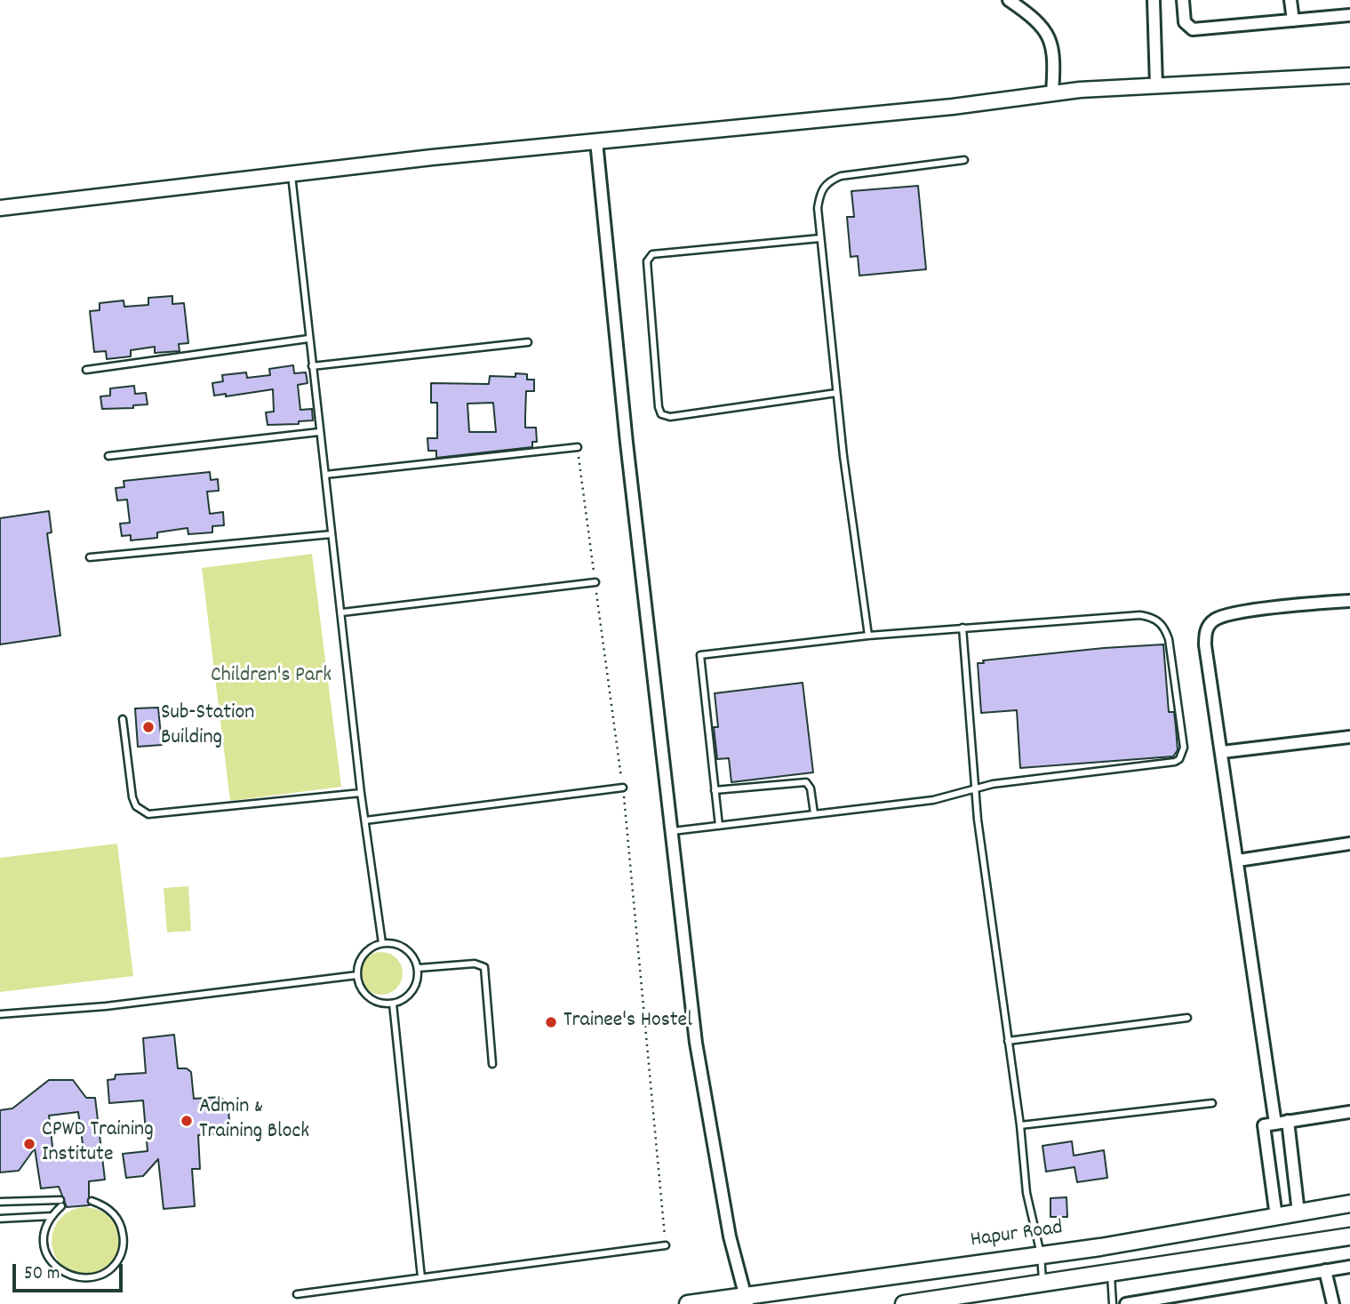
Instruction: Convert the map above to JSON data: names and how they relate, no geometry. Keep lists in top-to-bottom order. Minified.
{"streets":{"main road":["Hapur Road"]},"parks":["Children's Park"],"places":["Sub-Station Building","Trainee's Hostel","Admin & Training Block","CPWD Training Institute"],"scale_bar":"50 m"}
